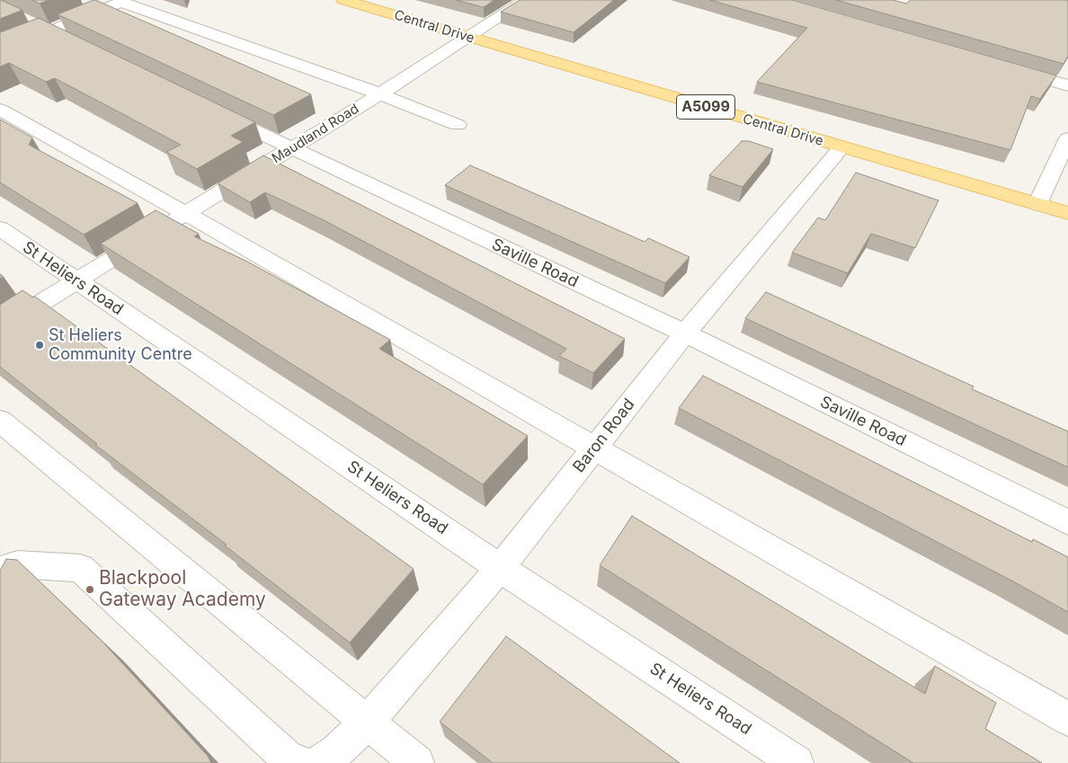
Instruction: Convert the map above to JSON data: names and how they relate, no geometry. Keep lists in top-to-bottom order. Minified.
{"streets":{"main road":["Central Drive","A5099"],"street":["Maudland Road","Saville Road","St Heliers Road","Baron Road"]},"crossings":[["Central Drive","Maudland Road"],["Central Drive","Baron Road"],["Maudland Road","Saville Road"],["Maudland Road","St Heliers Road"],["Saville Road","Baron Road"],["St Heliers Road","Baron Road"]],"places":["St Heliers Community Centre","Blackpool Gateway Academy"]}
